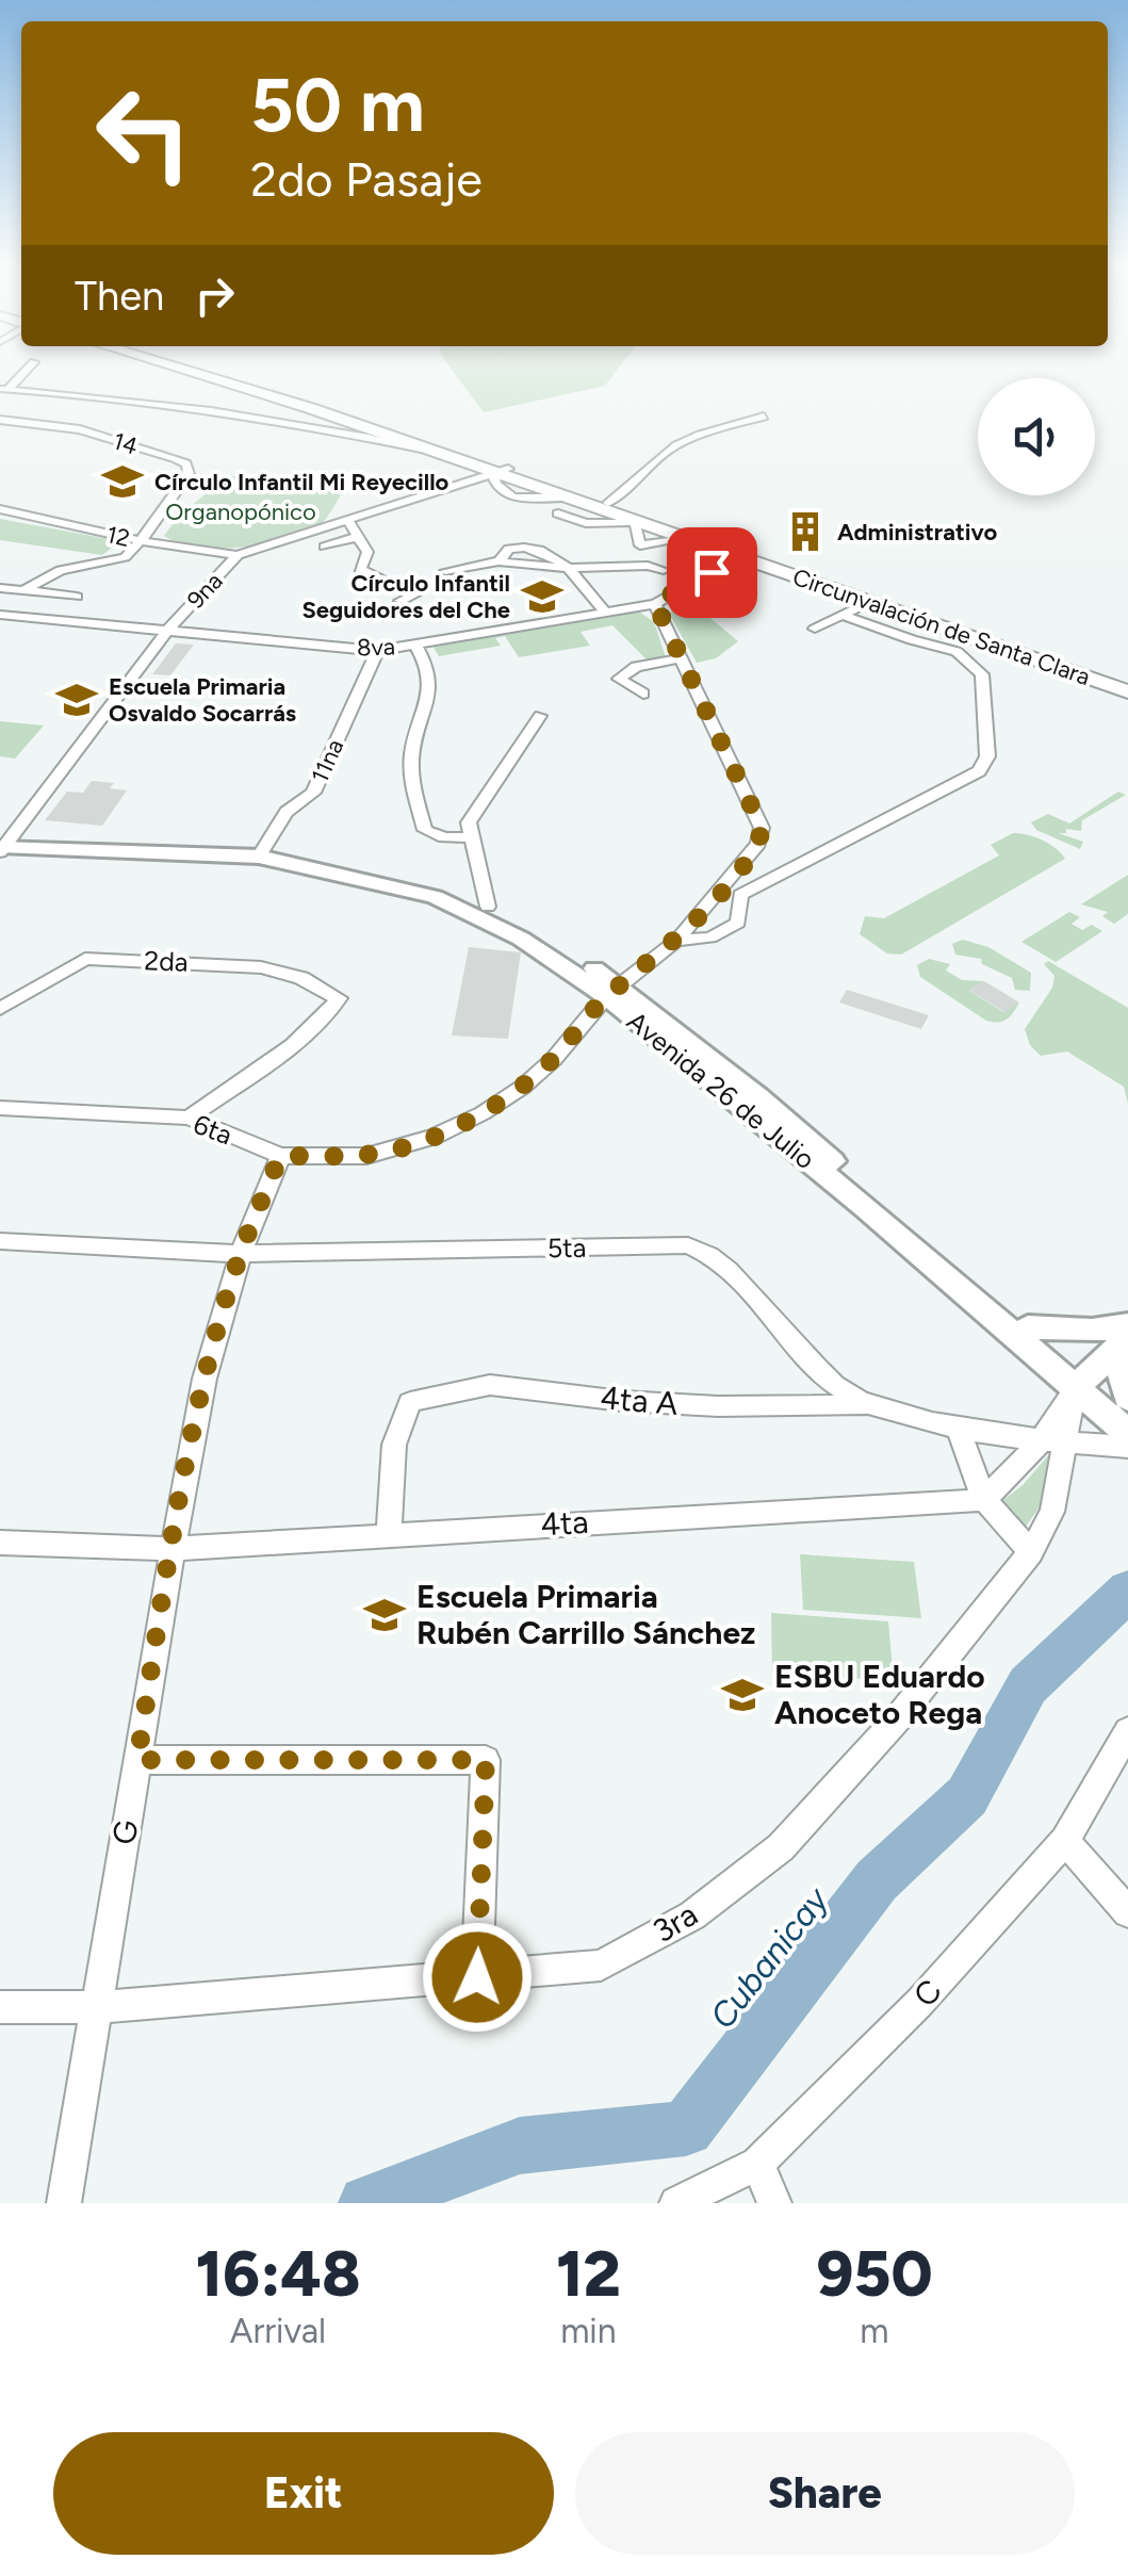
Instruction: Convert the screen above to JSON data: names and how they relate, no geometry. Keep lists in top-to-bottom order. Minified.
{"streets":{"highway":["Circunvalación de Santa Clara"],"main road":["Avenida 26 de Julio"],"street":["14","12","9na","8va","11na","2da","6ta","5ta","4ta A","4ta","G","3ra","C"]},"crossings":[["14","12"],["12","9na"],["9na","Circunvalación de Santa Clara"],["9na","8va"],["9na","Avenida 26 de Julio"],["Circunvalación de Santa Clara","8va"],["8va","11na"],["11na","Avenida 26 de Julio"],["2da","6ta"],["Avenida 26 de Julio","6ta"],["Avenida 26 de Julio","3ra"],["6ta","G"],["5ta","4ta A"],["5ta","G"],["5ta","3ra"],["4ta A","4ta"],["4ta","G"],["G","3ra"]],"water":["Cubanicay"],"parks":["Organopónico"],"places":{"school or university":["Círculo Infantil Mi Reyecillo","Círculo Infantil Seguidores del Che","Escuela Primaria Osvaldo Socarrás","Escuela Primaria Rubén Carrillo Sánchez","ESBU Eduardo Anoceto Rega"],"building":["Administrativo"]},"page":{"turn":["50 m","2do Pasaje"],"then":"Then","eta":["16:48","Arrival","12","min","950","m"],"buttons":["Exit","Share"]}}
